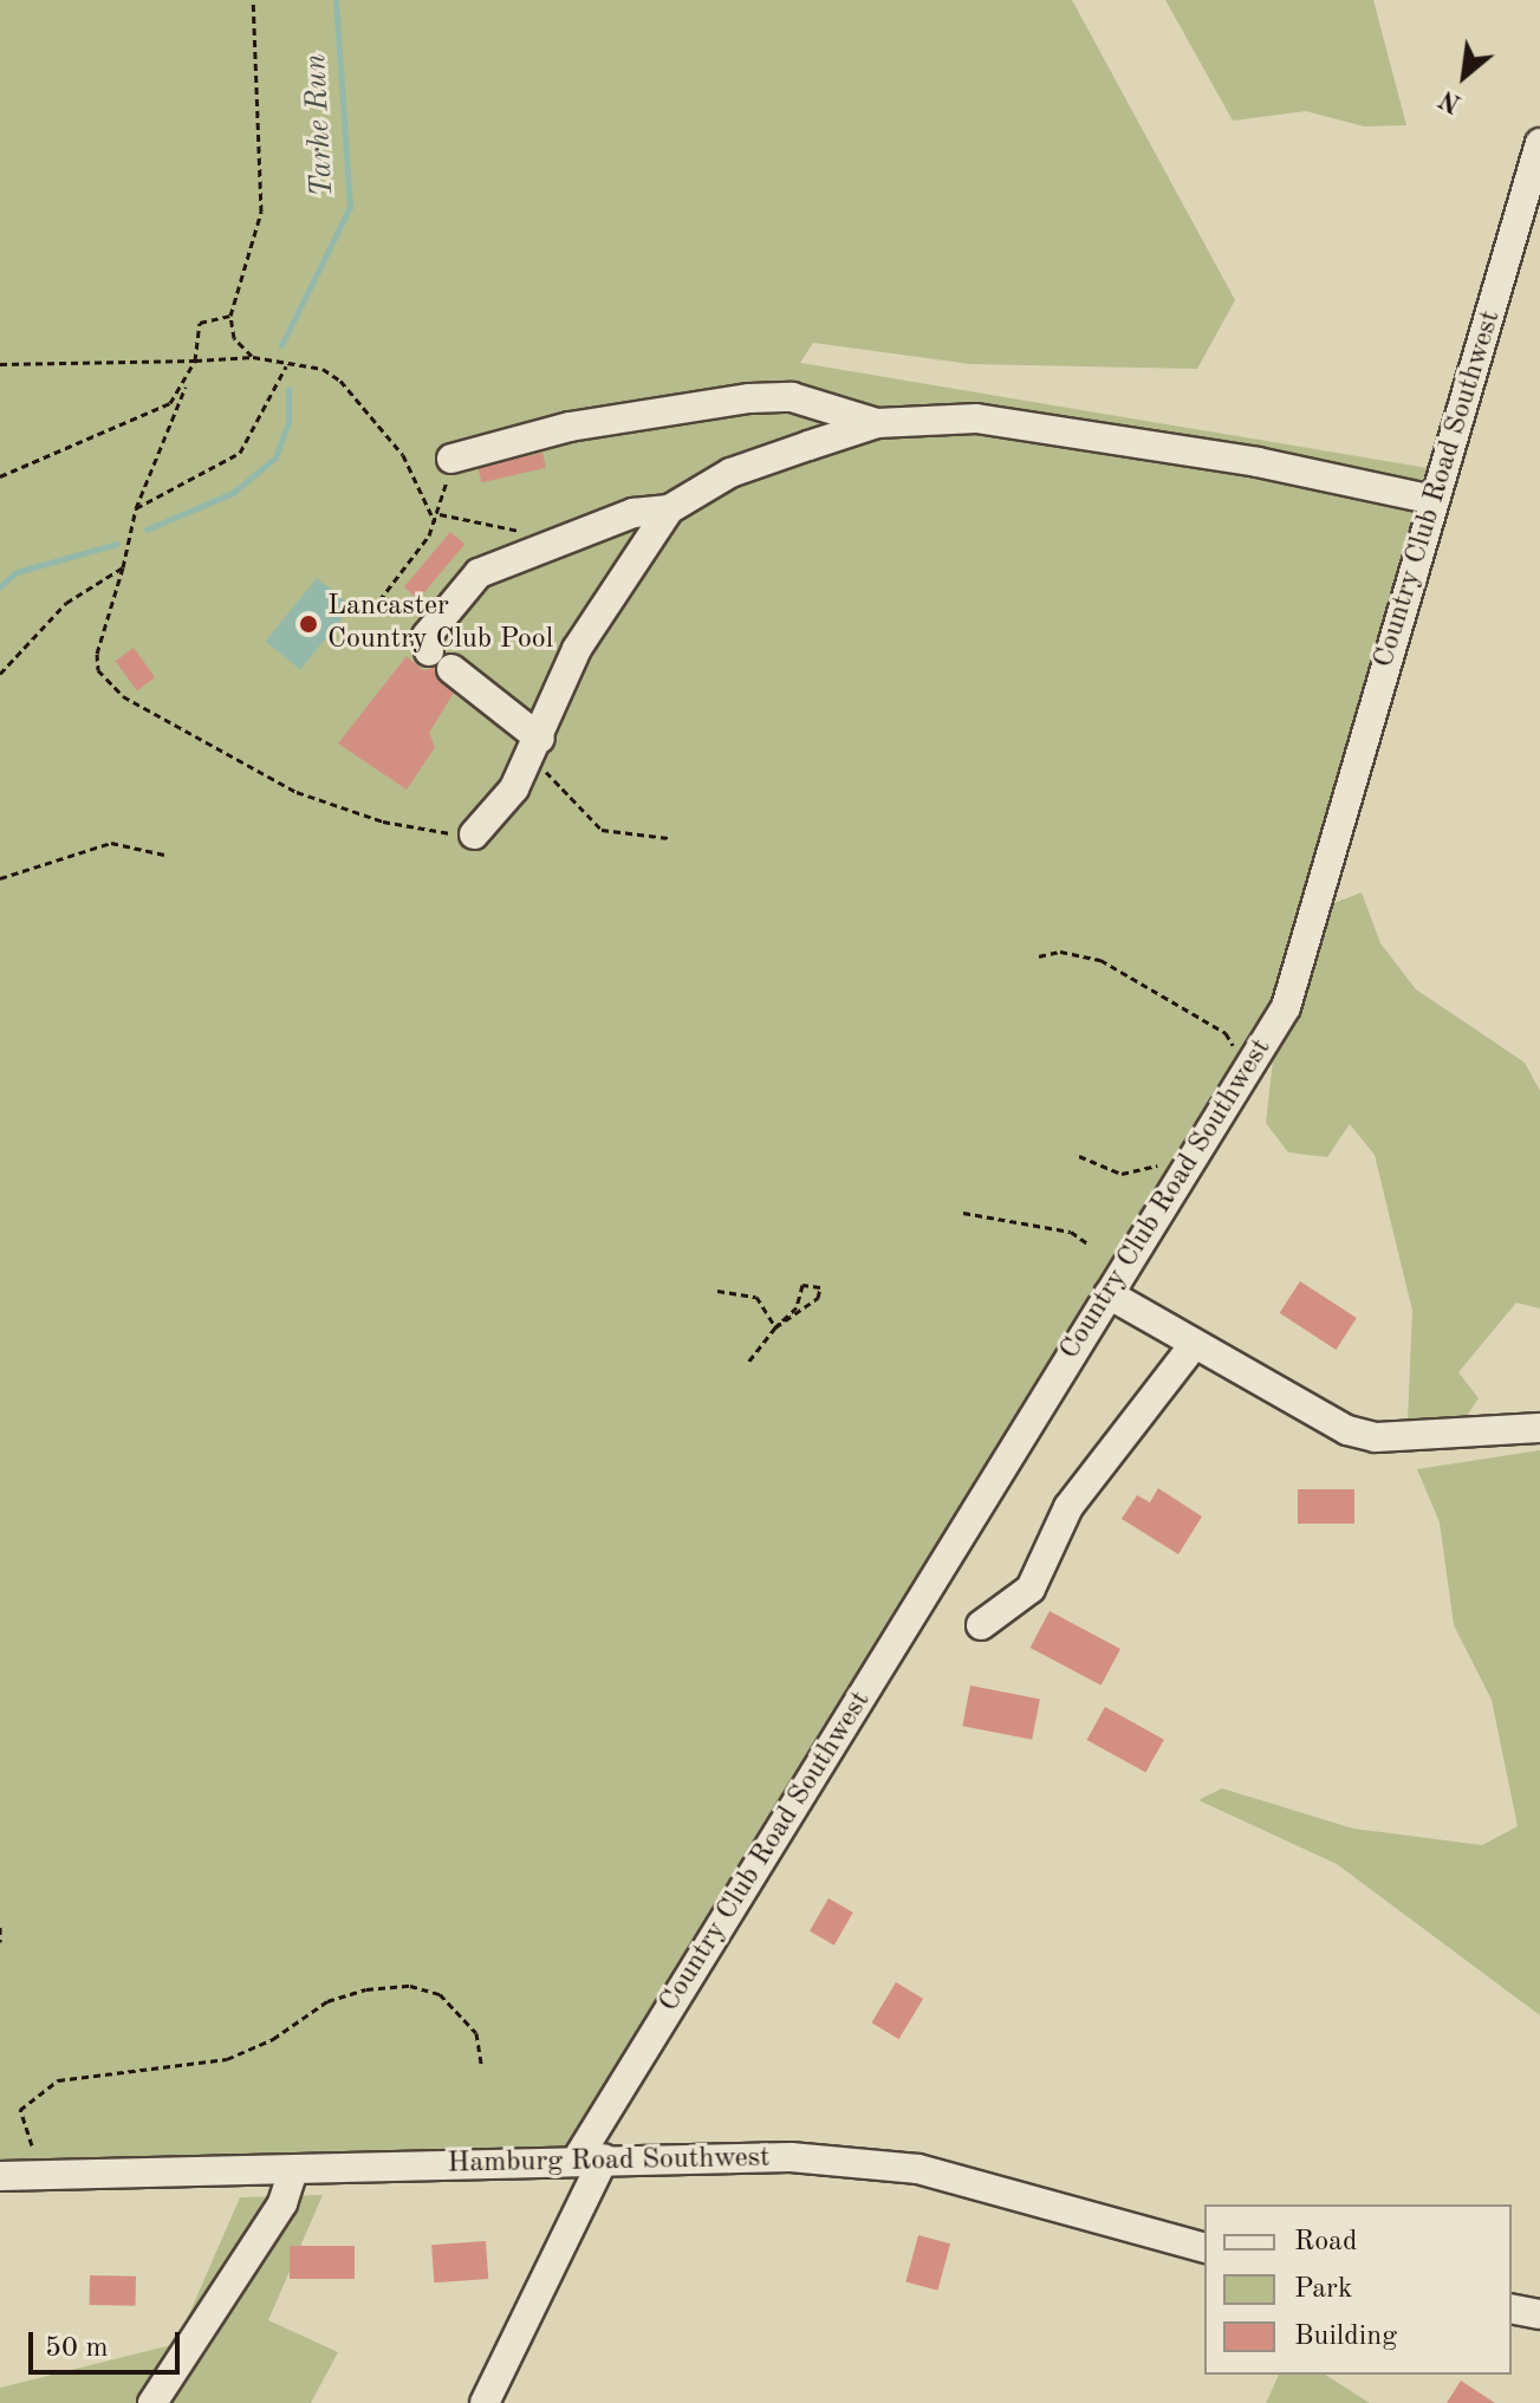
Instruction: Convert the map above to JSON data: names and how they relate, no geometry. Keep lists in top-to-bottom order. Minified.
{"streets":{"street":["Country Club Road Southwest","Hamburg Road Southwest"]},"crossings":[["Country Club Road Southwest","Hamburg Road Southwest"]],"water":["Tarhe Run"],"places":["Lancaster Country Club Pool"],"legend":["Road","Park","Building"],"scale_bar":"50 m","north":"bottom left"}
